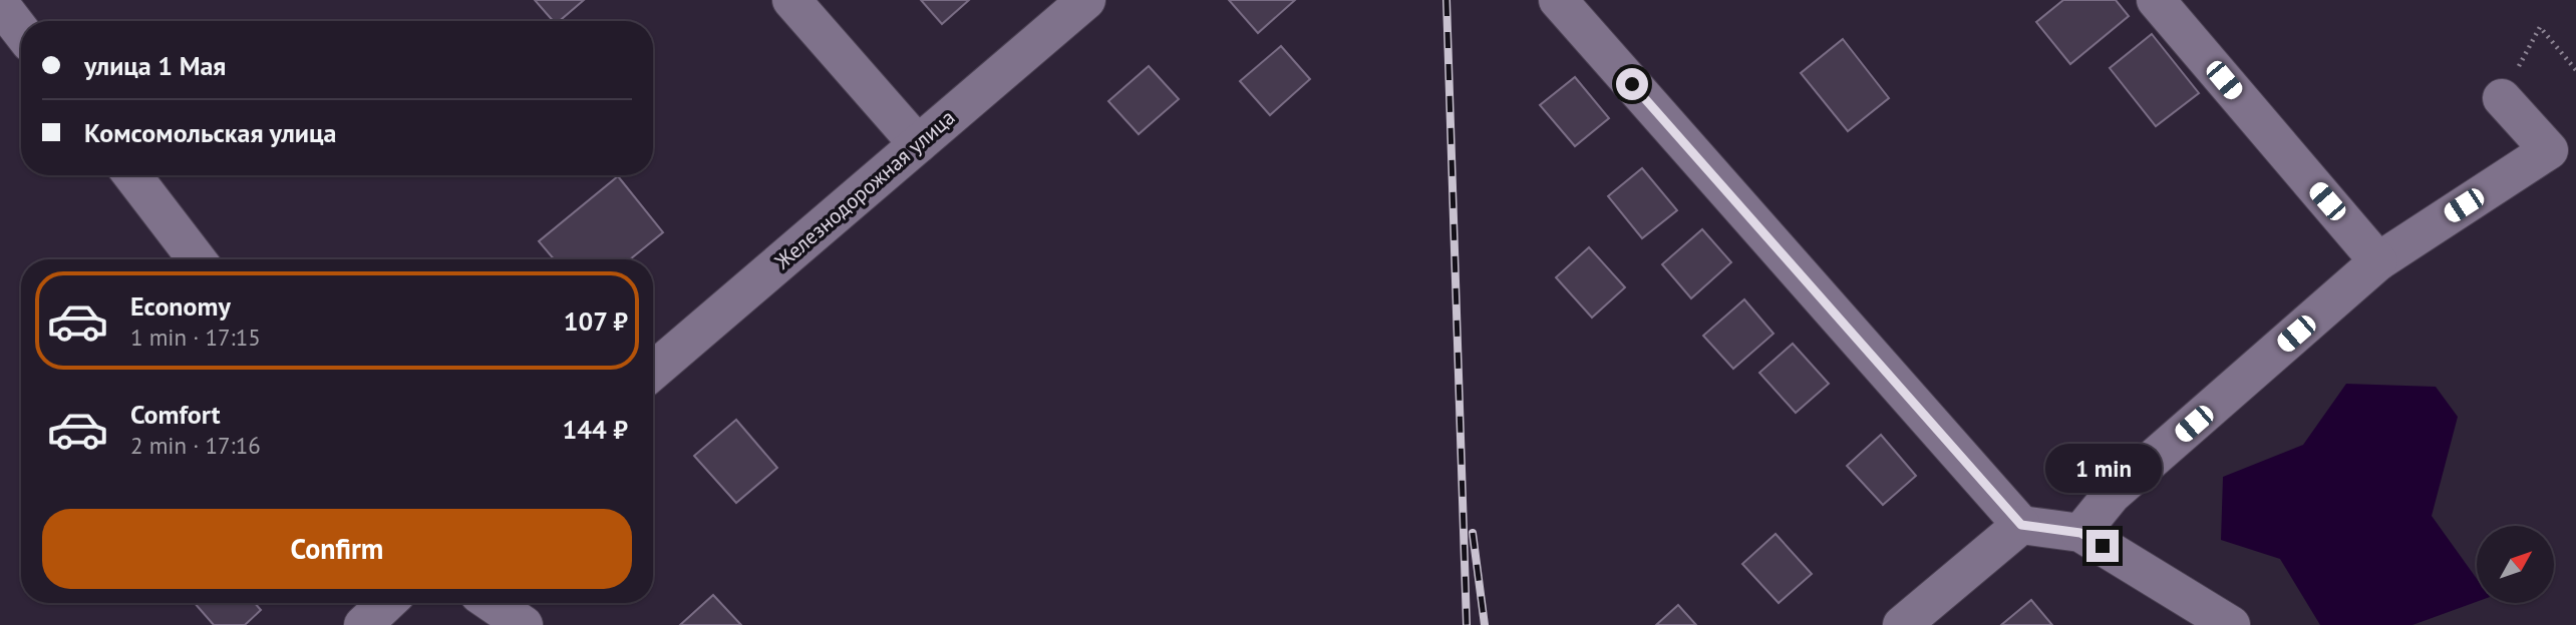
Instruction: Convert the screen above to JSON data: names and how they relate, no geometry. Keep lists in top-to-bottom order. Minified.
{"streets":{"street":["Железнодорожная улица"]},"north":"top right","page":{"banner":["улица 1 Мая","Комсомольская улица"],"list":[{"name":"Economy","note":"1 min · 17:15","value":"107 ₽"},{"name":"Comfort","note":"2 min · 17:16","value":"144 ₽"}],"bubble":"1 min","buttons":"Confirm"}}
